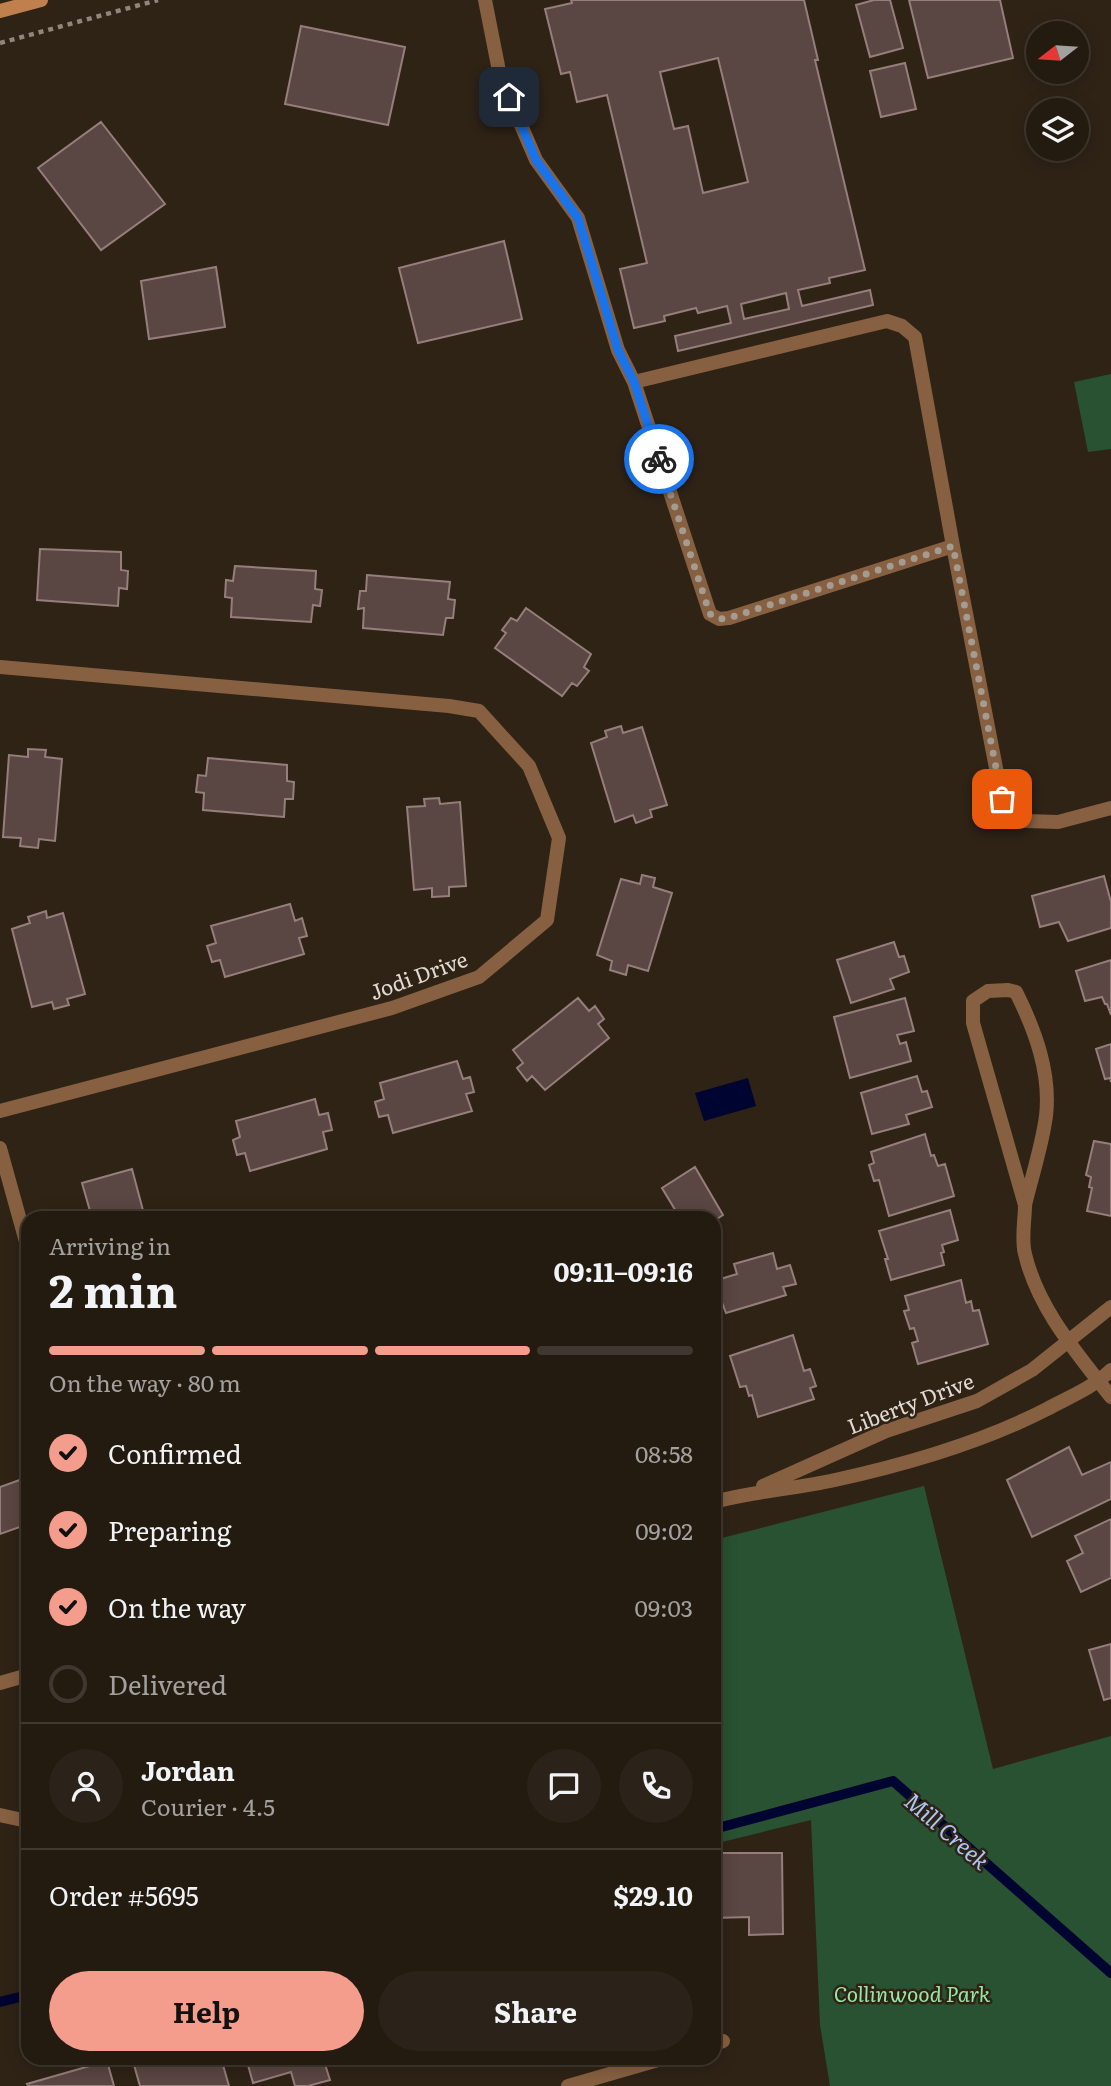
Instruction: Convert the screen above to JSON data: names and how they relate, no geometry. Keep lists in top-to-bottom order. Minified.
{"streets":{"street":["Jodi Drive","Liberty Drive"]},"water":["Mill Creek"],"parks":["Collinwood Park"],"north":"left","page":{"heading":["2 min","Arriving in","09:11–09:16"],"panel":["Jordan","Courier · 4.5","Order #5695","$29.10"],"bar":"On the way · 80 m","list":[["Confirmed","08:58"],["Preparing","09:02"],["On the way","09:03"],"Delivered"],"buttons":["Help","Share"]}}
